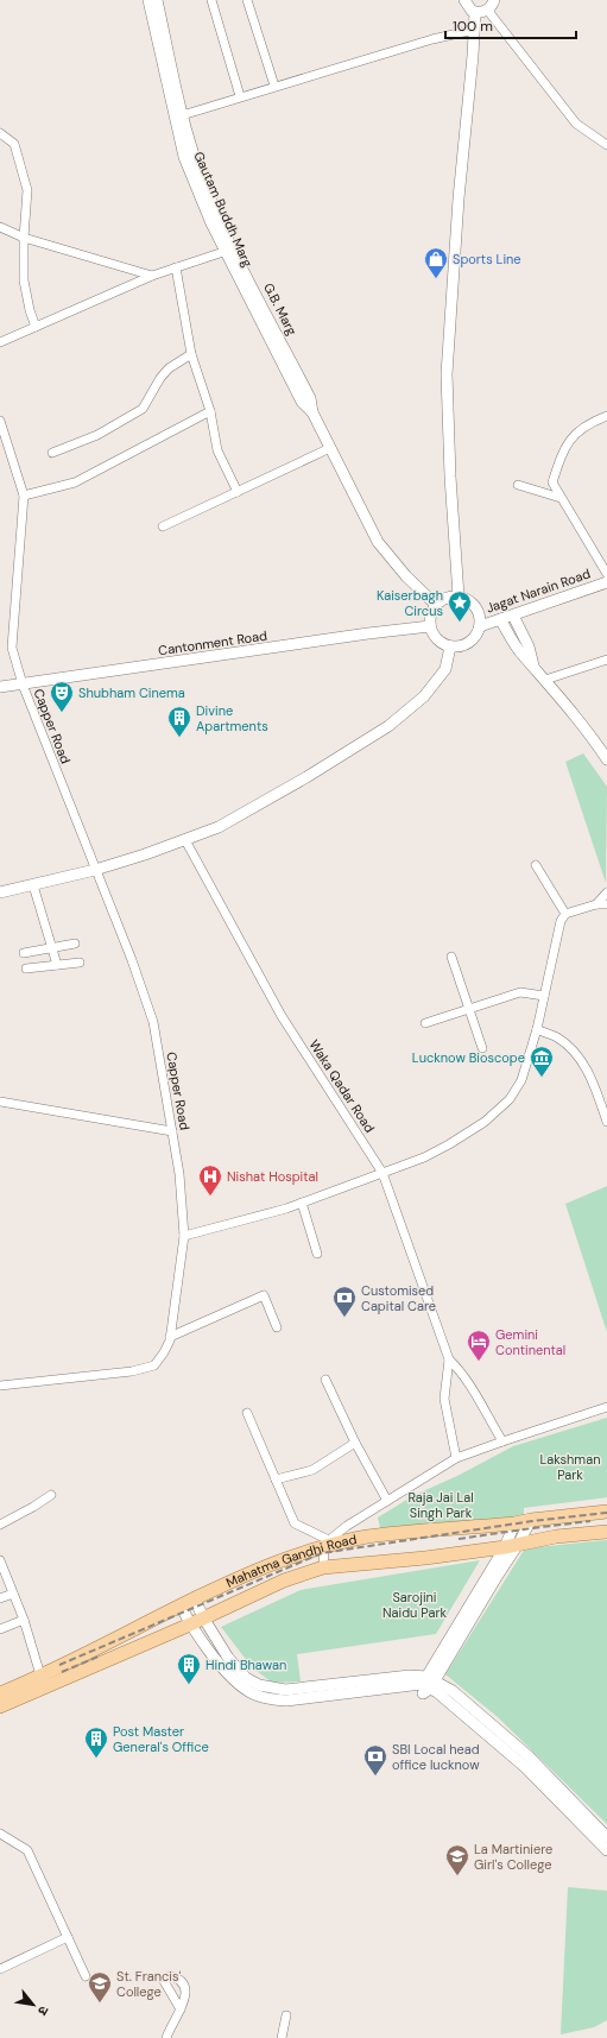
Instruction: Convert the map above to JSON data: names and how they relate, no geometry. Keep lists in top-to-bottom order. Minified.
{"streets":{"main road":["Mahatma Gandhi Road"],"street":["G.B. Marg","Jagat Narain Road","Cantonment Road","Capper Road","Waka Qadar Road"]},"crossings":[["G.B. Marg","Jagat Narain Road"],["G.B. Marg","Cantonment Road"],["Jagat Narain Road","Cantonment Road"],["Cantonment Road","Capper Road"]],"parks":["Lakshman Park","Raja Jai Lal Singh Park","Sarojini Naidu Park"],"places":{"shop":["Sports Line"],"place":["Kaiserbagh Circus"],"theatre":["Shubham Cinema"],"building":["Divine Apartments","Hindi Bhawan","Post Master General's Office"],"museum":["Lucknow Bioscope"],"hospital":["Nishat Hospital"],"bank":["Customised Capital Care","SBI Local head office lucknow"],"hotel":["Gemini Continental"],"school or university":["La Martiniere Girl's College","St. Francis' College"]},"scale_bar":"100 m","north":"bottom right"}
